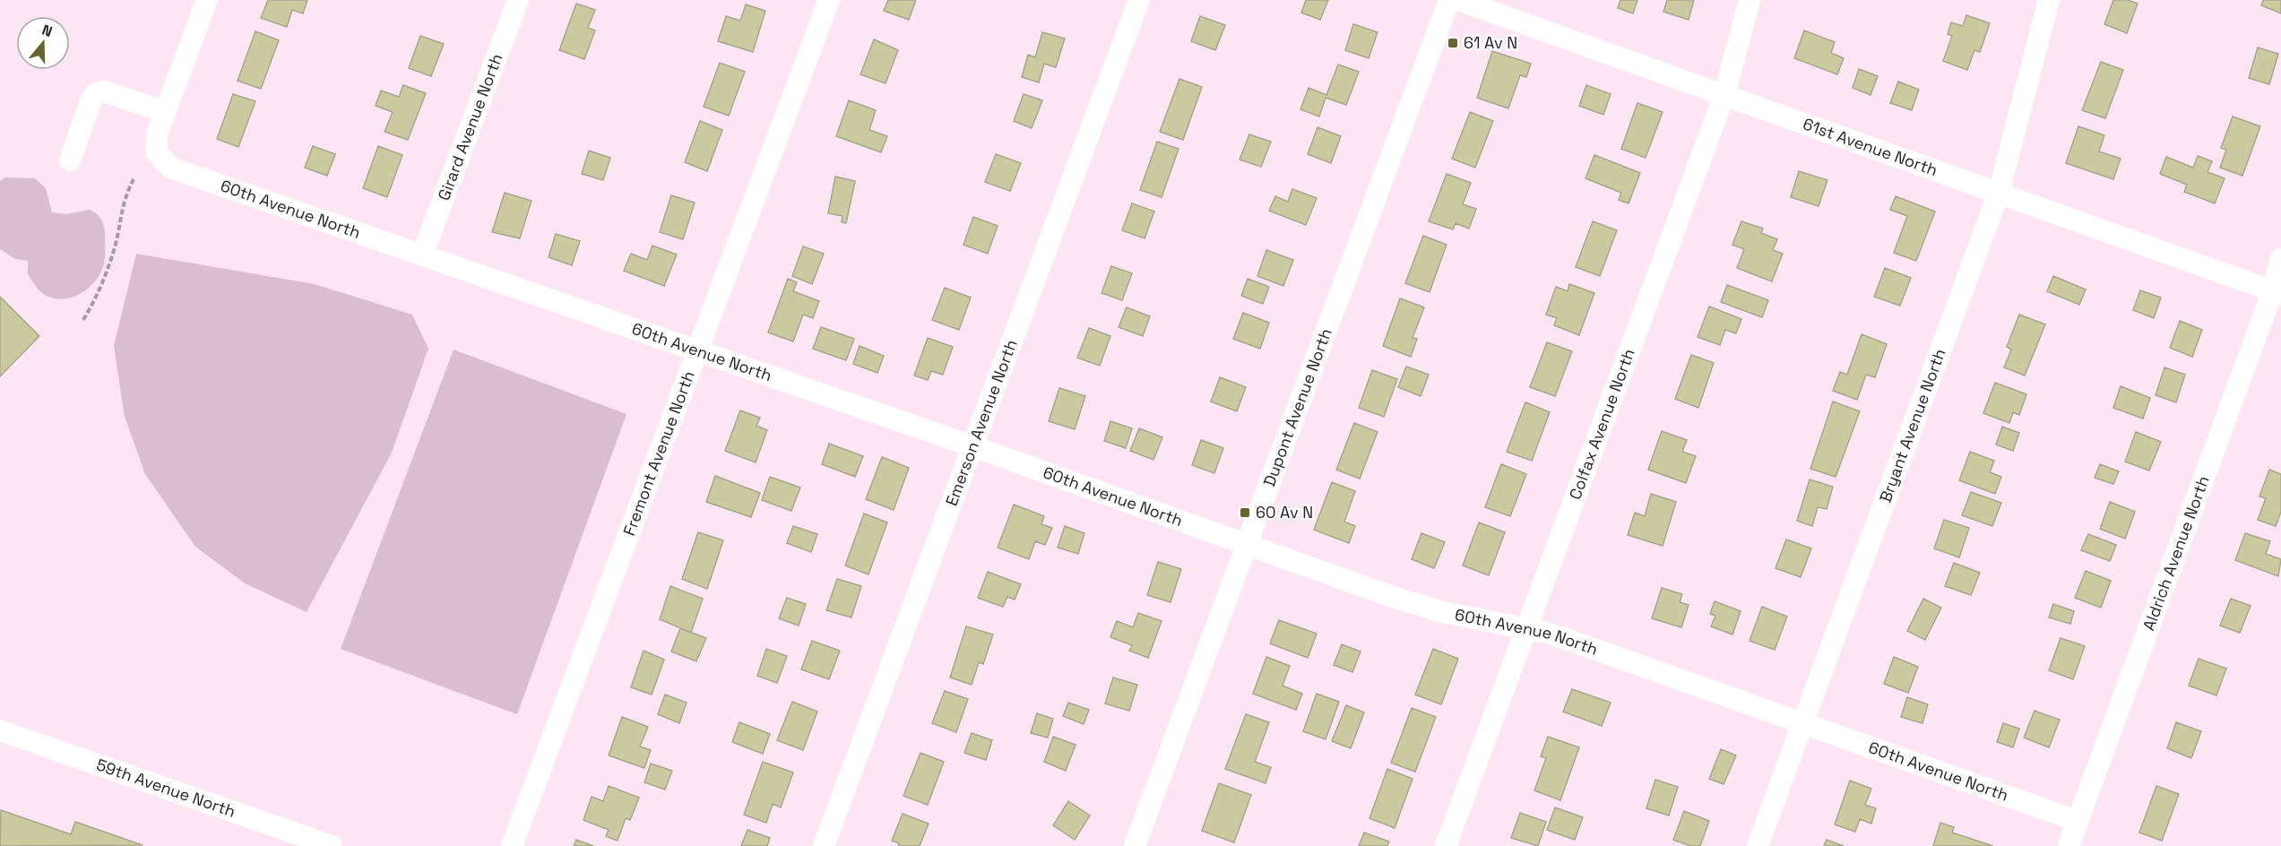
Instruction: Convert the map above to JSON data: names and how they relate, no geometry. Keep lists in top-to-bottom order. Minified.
{"streets":{"street":["Girard Avenue North","61st Avenue North","60th Avenue North","Dupont Avenue North","Emerson Avenue North","Colfax Avenue North","Bryant Avenue North","Fremont Avenue North","Aldrich Avenue North","59th Avenue North"]},"crossings":[["Girard Avenue North","60th Avenue North"],["61st Avenue North","Colfax Avenue North"],["61st Avenue North","Bryant Avenue North"],["61st Avenue North","Aldrich Avenue North"],["60th Avenue North","Dupont Avenue North"],["60th Avenue North","Emerson Avenue North"],["60th Avenue North","Colfax Avenue North"],["60th Avenue North","Bryant Avenue North"],["60th Avenue North","Fremont Avenue North"],["60th Avenue North","Aldrich Avenue North"]],"places":{"transit":["61 Av N","60 Av N"]},"north":"top"}
